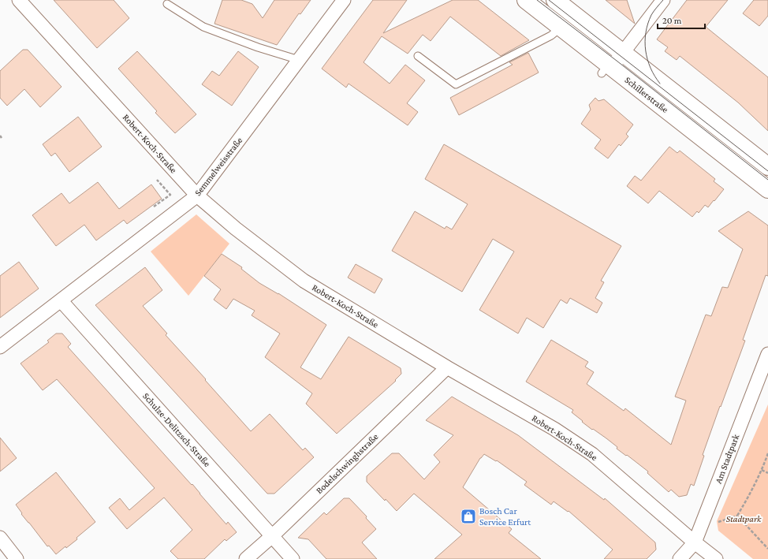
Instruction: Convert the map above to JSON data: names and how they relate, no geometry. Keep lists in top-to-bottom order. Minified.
{"streets":{"main road":["Schillerstraße"],"street":["Robert-Koch-Straße","Semmelweisstraße","Schulze-Delitzsch-Straße","Am Stadtpark","Bodelschwinghstraße"]},"crossings":[["Robert-Koch-Straße","Semmelweisstraße"],["Robert-Koch-Straße","Am Stadtpark"],["Robert-Koch-Straße","Bodelschwinghstraße"],["Semmelweisstraße","Schulze-Delitzsch-Straße"],["Schulze-Delitzsch-Straße","Bodelschwinghstraße"]],"parks":["Stadtpark"],"places":{"shop":["Bosch Car Service Erfurt"]},"scale_bar":"20 m"}
